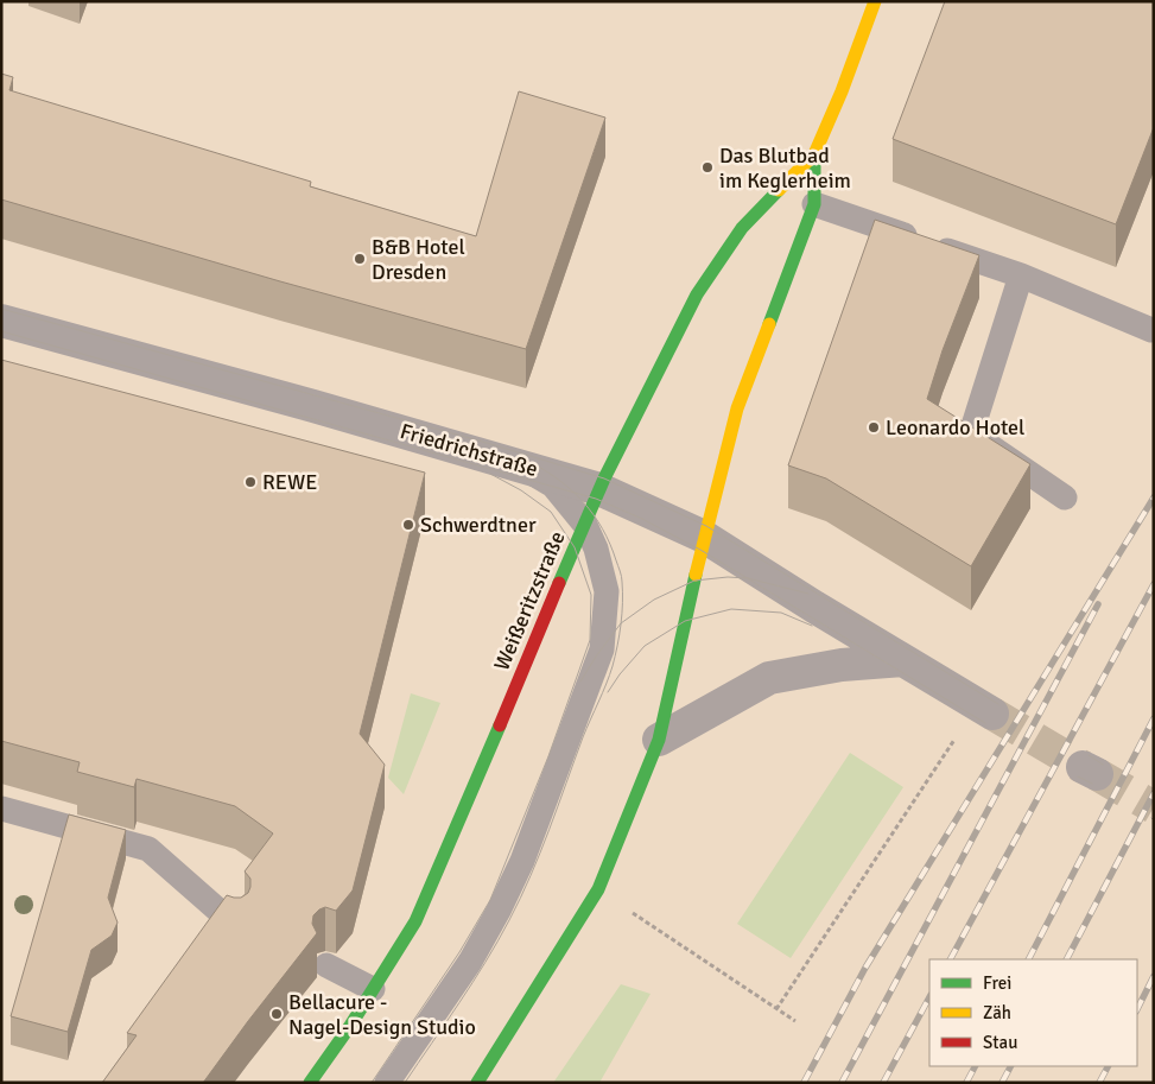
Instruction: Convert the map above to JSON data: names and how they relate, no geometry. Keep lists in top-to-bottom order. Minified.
{"streets":{"main road":["Weißeritzstraße"],"street":["Friedrichstraße"]},"crossings":[["Friedrichstraße","Weißeritzstraße"]],"places":["Das Blutbad im Keglerheim","B&B Hotel Dresden","Leonardo Hotel","REWE","Schwerdtner","Bellacure - Nagel-Design Studio"],"legend":["Frei","Zäh","Stau"]}
